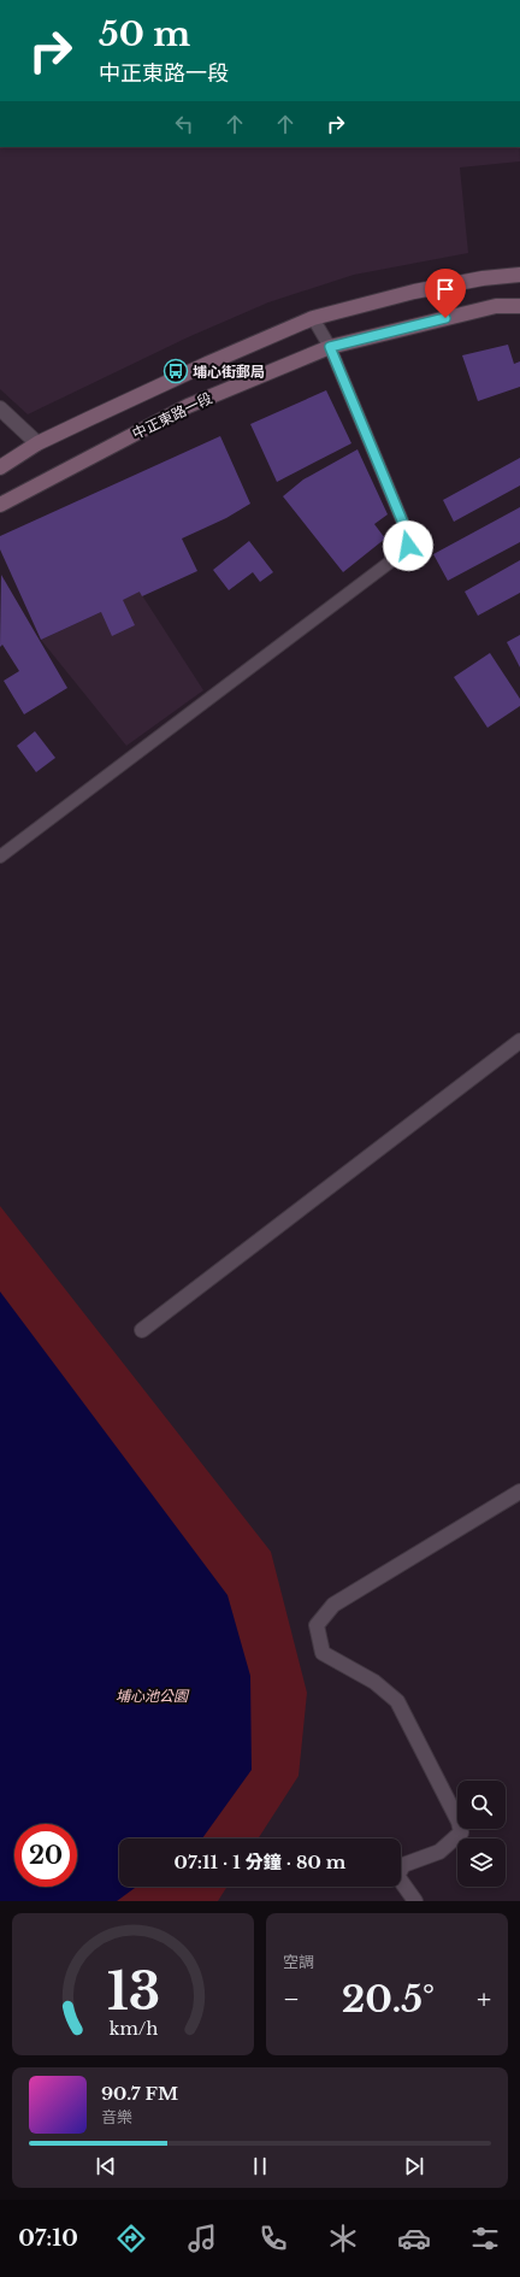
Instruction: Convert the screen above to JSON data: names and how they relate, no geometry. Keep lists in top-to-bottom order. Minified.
{"streets":{"main road":["中正東路一段"]},"parks":["埔心池公園"],"places":{"bus stop":["埔心街郵局"]},"page":{"turn":["50 m","中正東路一段"],"limit":"20","trip":"07:11 · 1 分鐘 · 80 m","tile":"空調","heat":["−","20.5°","+"],"song":["90.7 FM","音樂"],"tabs":"07:10","gauge":["13","km/h"]}}
